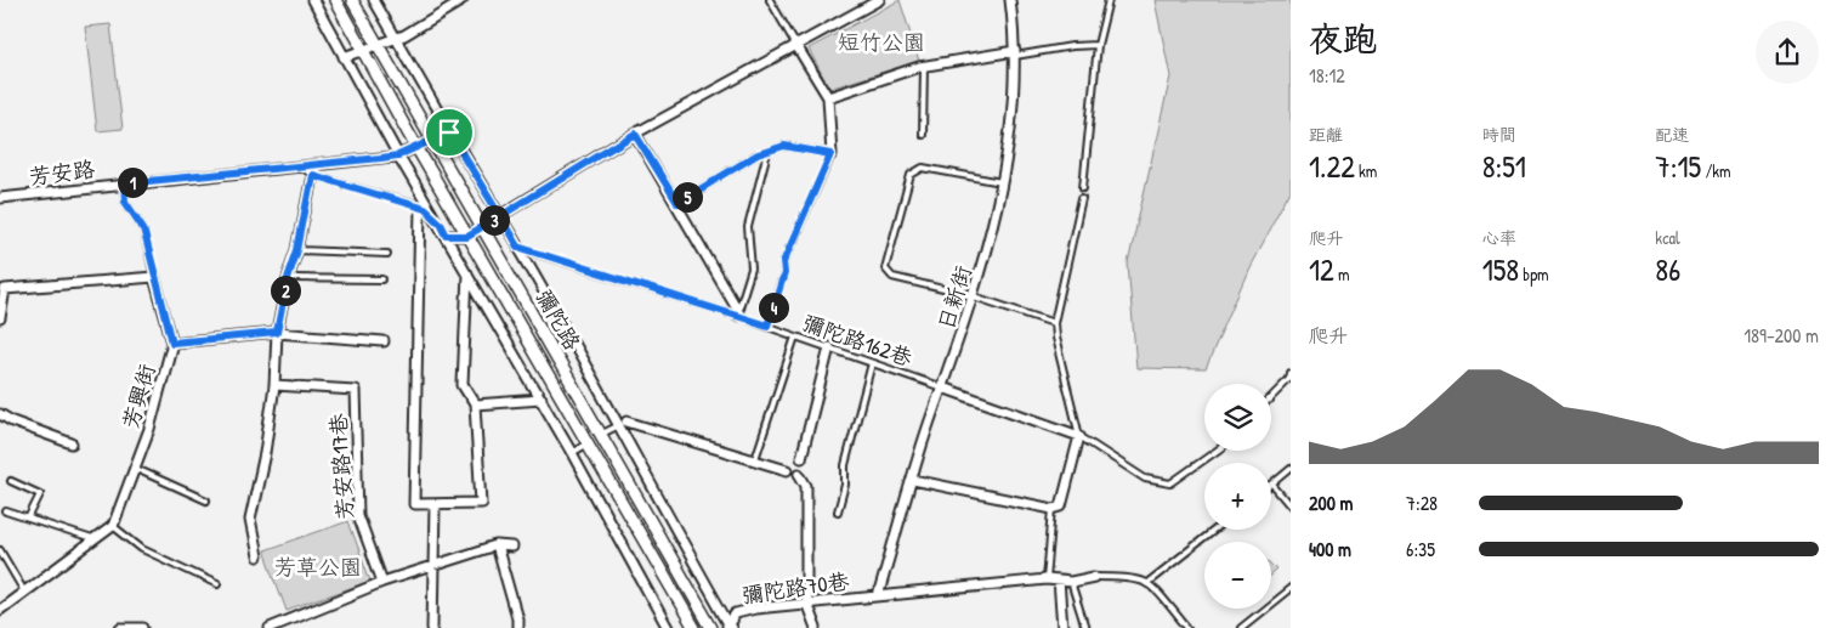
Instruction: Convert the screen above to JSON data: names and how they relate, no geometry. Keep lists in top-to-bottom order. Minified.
{"streets":{"street":["芳安路","日新街","彌陀路","芳興街","芳安路17巷","彌陀路70巷"],"lane":["彌陀路162巷"]},"crossings":[["芳安路","彌陀路"],["日新街","彌陀路162巷"],["日新街","彌陀路70巷"],["彌陀路","彌陀路162巷"],["彌陀路","彌陀路70巷"]],"parks":["短竹公園","芳草公園"],"page":{"heading":["夜跑","18:12"],"stats":[["距離","1.22 km"],["時間","8:51"],["配速","7:15 /km"],["爬升","12 m"],["心率","158 bpm"],["kcal","86"]],"pins":["1","5","3","2","4"],"chart":["爬升","189–200 m"],"map_buttons":["+","−"],"list":[{"name":"200 m","note":"7:28"},{"name":"400 m","note":"6:35"}]}}
